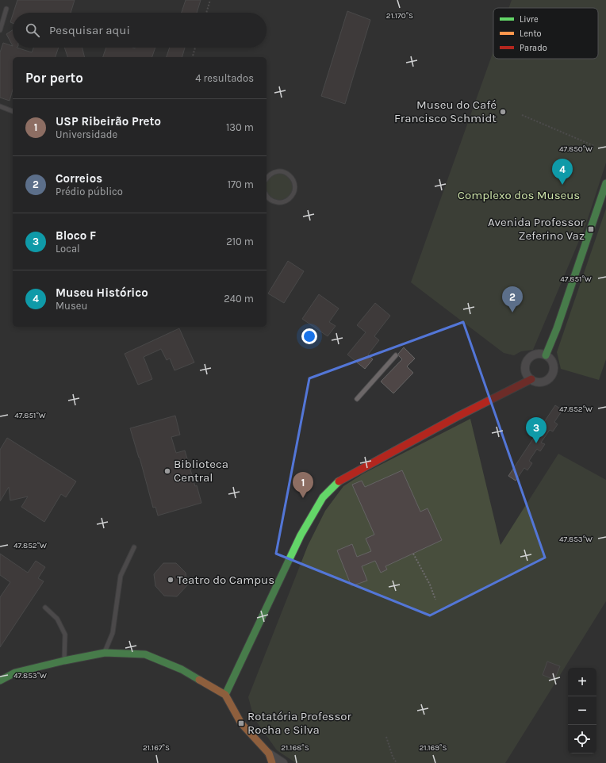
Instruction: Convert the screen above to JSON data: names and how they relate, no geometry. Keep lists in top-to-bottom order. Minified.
{"parks":["Complexo dos Museus"],"places":{"other":["Museu do Café Francisco Schmidt","Biblioteca Central","Teatro do Campus"],"transit":["Avenida Professor Zeferino Vaz","Rotatória Professor Rocha e Silva"]},"legend":["Livre","Lento","Parado"],"page":{"search":"Pesquisar aqui","heading":["Por perto","4 resultados"],"list":[{"mark":"1","name":"USP Ribeirão Preto","note":"Universidade","value":"130 m"},{"mark":"2","name":"Correios","note":"Prédio público","value":"170 m"},{"mark":"3","name":"Bloco F","note":"Local","value":"210 m"},{"mark":"4","name":"Museu Histórico","note":"Museu","value":"240 m"}],"pins":["4","2","3","1"],"map_buttons":["+","−"]},"coordinates":["21.170°S","47.850°W","47.851°W","47.852°W","47.853°W","21.167°S","21.168°S","21.169°S"]}
